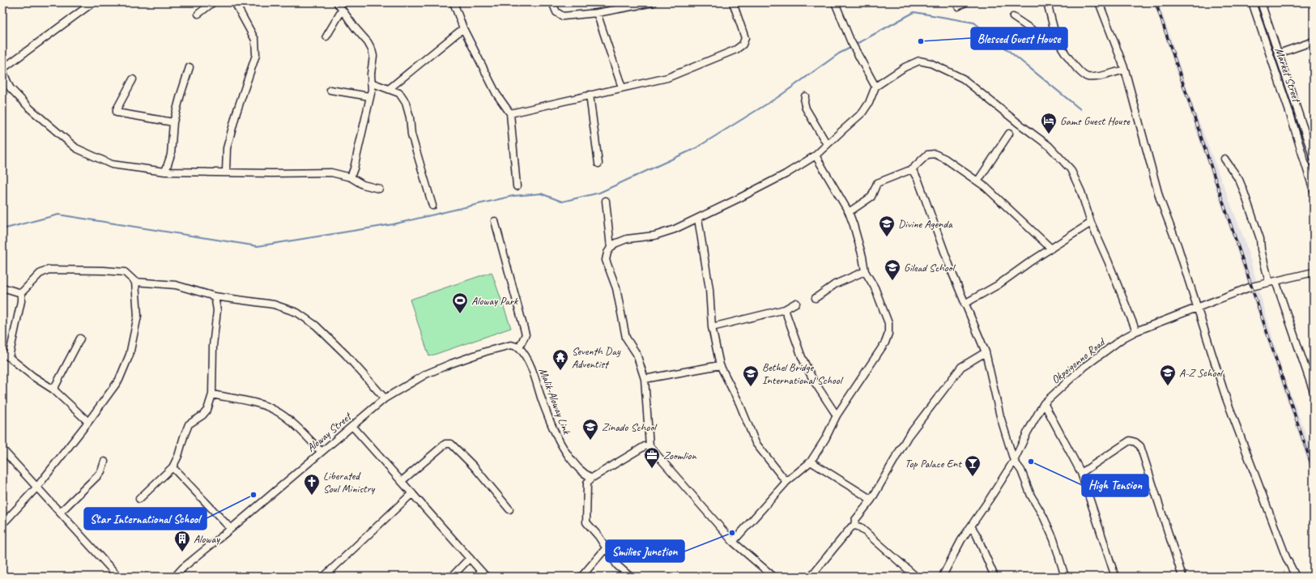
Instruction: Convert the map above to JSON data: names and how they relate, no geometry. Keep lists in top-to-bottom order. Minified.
{"streets":{"street":["Market Street","Okpoigonno Road","Malik-Aloway Link","Aloway Street"]},"crossings":[["Malik-Aloway Link","Aloway Street"]],"places":{"other":["Blessed Guest House","High Tension","Star International School","Smilies Junction"],"hotel":["Gams Guest House"],"school or university":["Divine Agenda","Gilead School","A-Z School","Bethel Bridge International School","Zinado School"],"sports":["Aloway Park"],"temple":["Seventh Day Adventist"],"office":["Zoomlion"],"bar":["Top Palace Ent"],"church":["Liberated Soul Ministry"],"building":["Aloway"]}}
